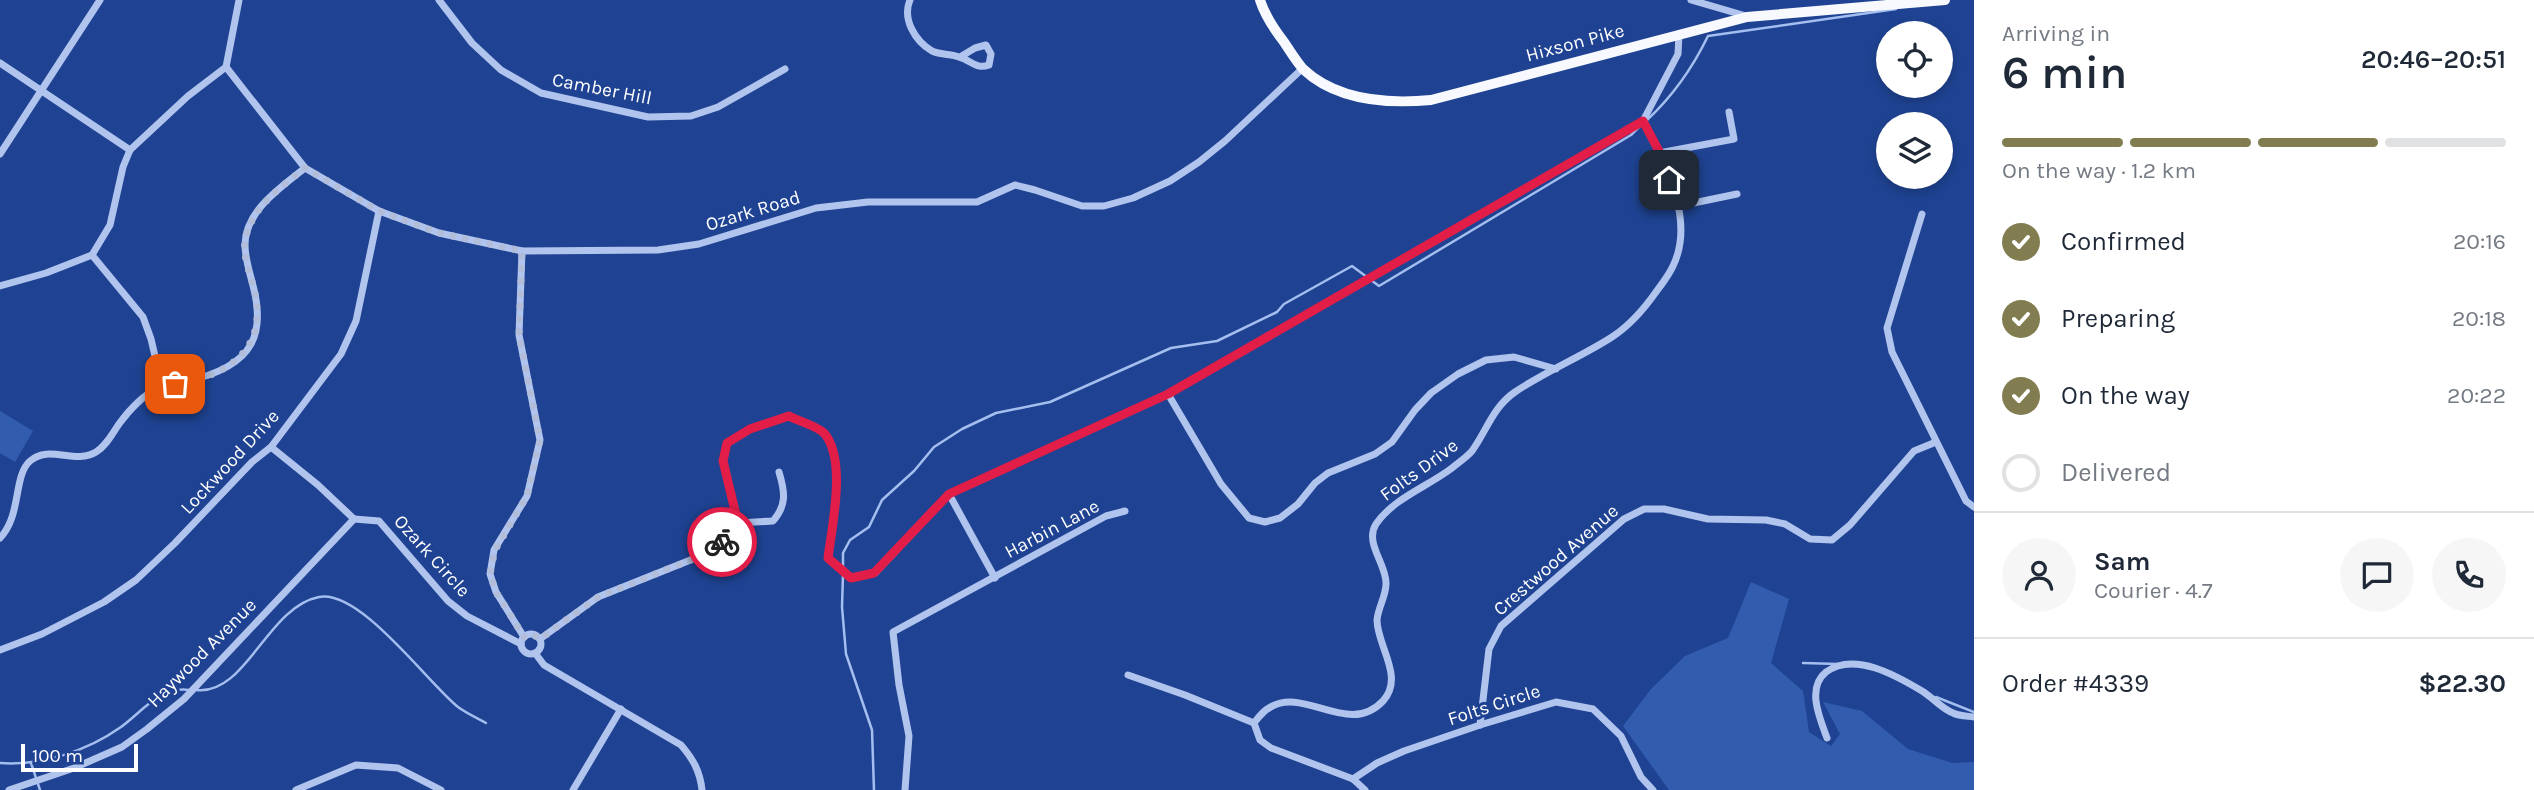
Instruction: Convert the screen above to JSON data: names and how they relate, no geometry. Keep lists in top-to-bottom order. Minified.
{"streets":{"main road":["Hixson Pike"],"street":["Camber Hill","Ozark Road","Lockwood Drive","Folts Drive","Harbin Lane","Ozark Circle","Crestwood Avenue","Haywood Avenue","Folts Circle"]},"crossings":[["Hixson Pike","Ozark Road"],["Ozark Road","Lockwood Drive"],["Ozark Circle","Haywood Avenue"],["Crestwood Avenue","Folts Circle"]],"scale_bar":"100 m","page":{"heading":["6 min","Arriving in","20:46–20:51"],"panel":["Sam","Courier · 4.7","Order #4339","$22.30"],"bar":"On the way · 1.2 km","list":[["Confirmed","20:16"],["Preparing","20:18"],["On the way","20:22"],"Delivered"],"scale":"100 m"}}
